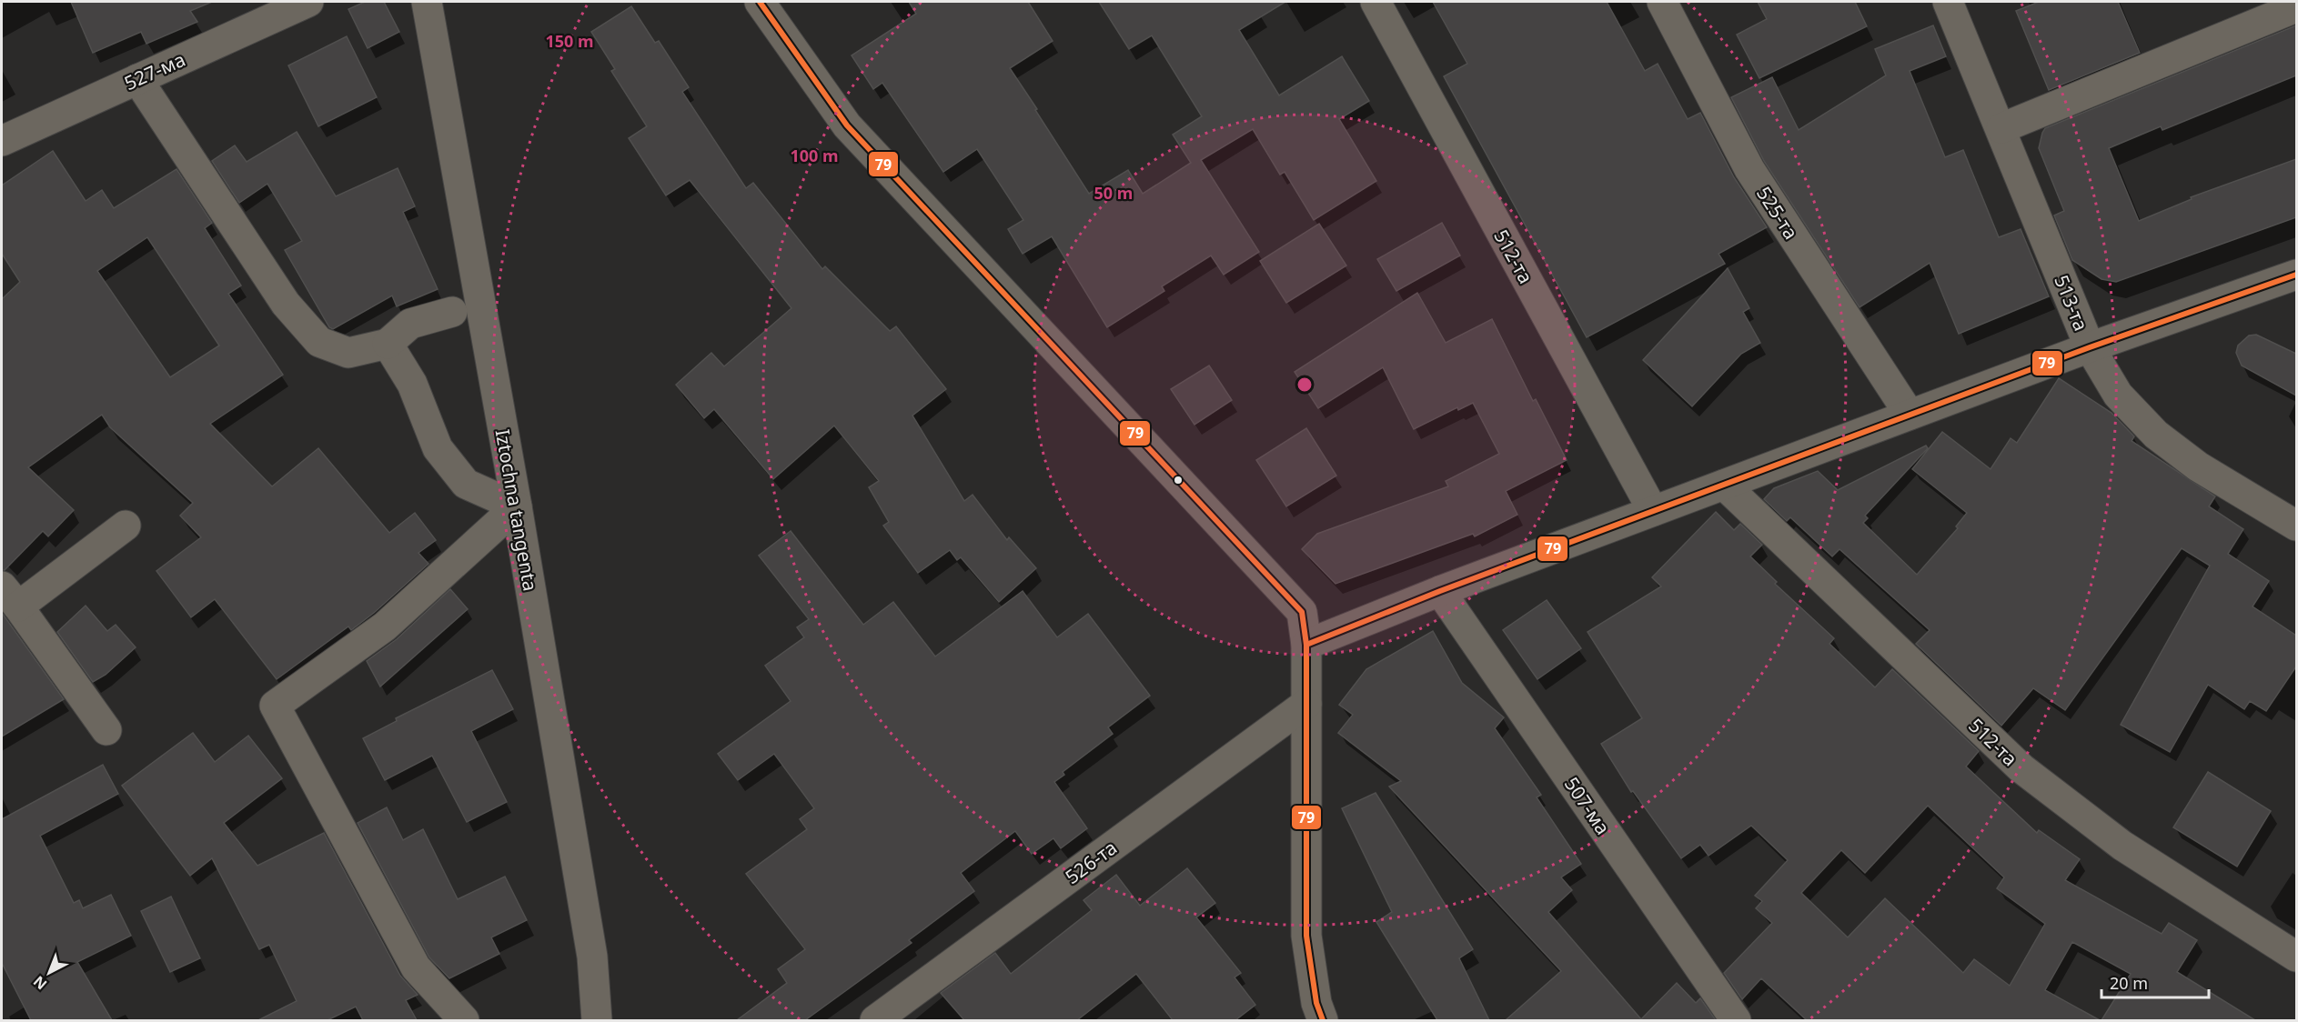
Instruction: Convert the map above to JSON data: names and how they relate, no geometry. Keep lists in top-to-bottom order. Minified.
{"streets":{"street":["527-ма","525-та","512-та","513-та","Iztochna tangenta","507-ма","526-та"]},"lines":["transit line 79"],"scale_bar":"20 m","north":"bottom left","rings":["150 m","100 m","50 m"]}
